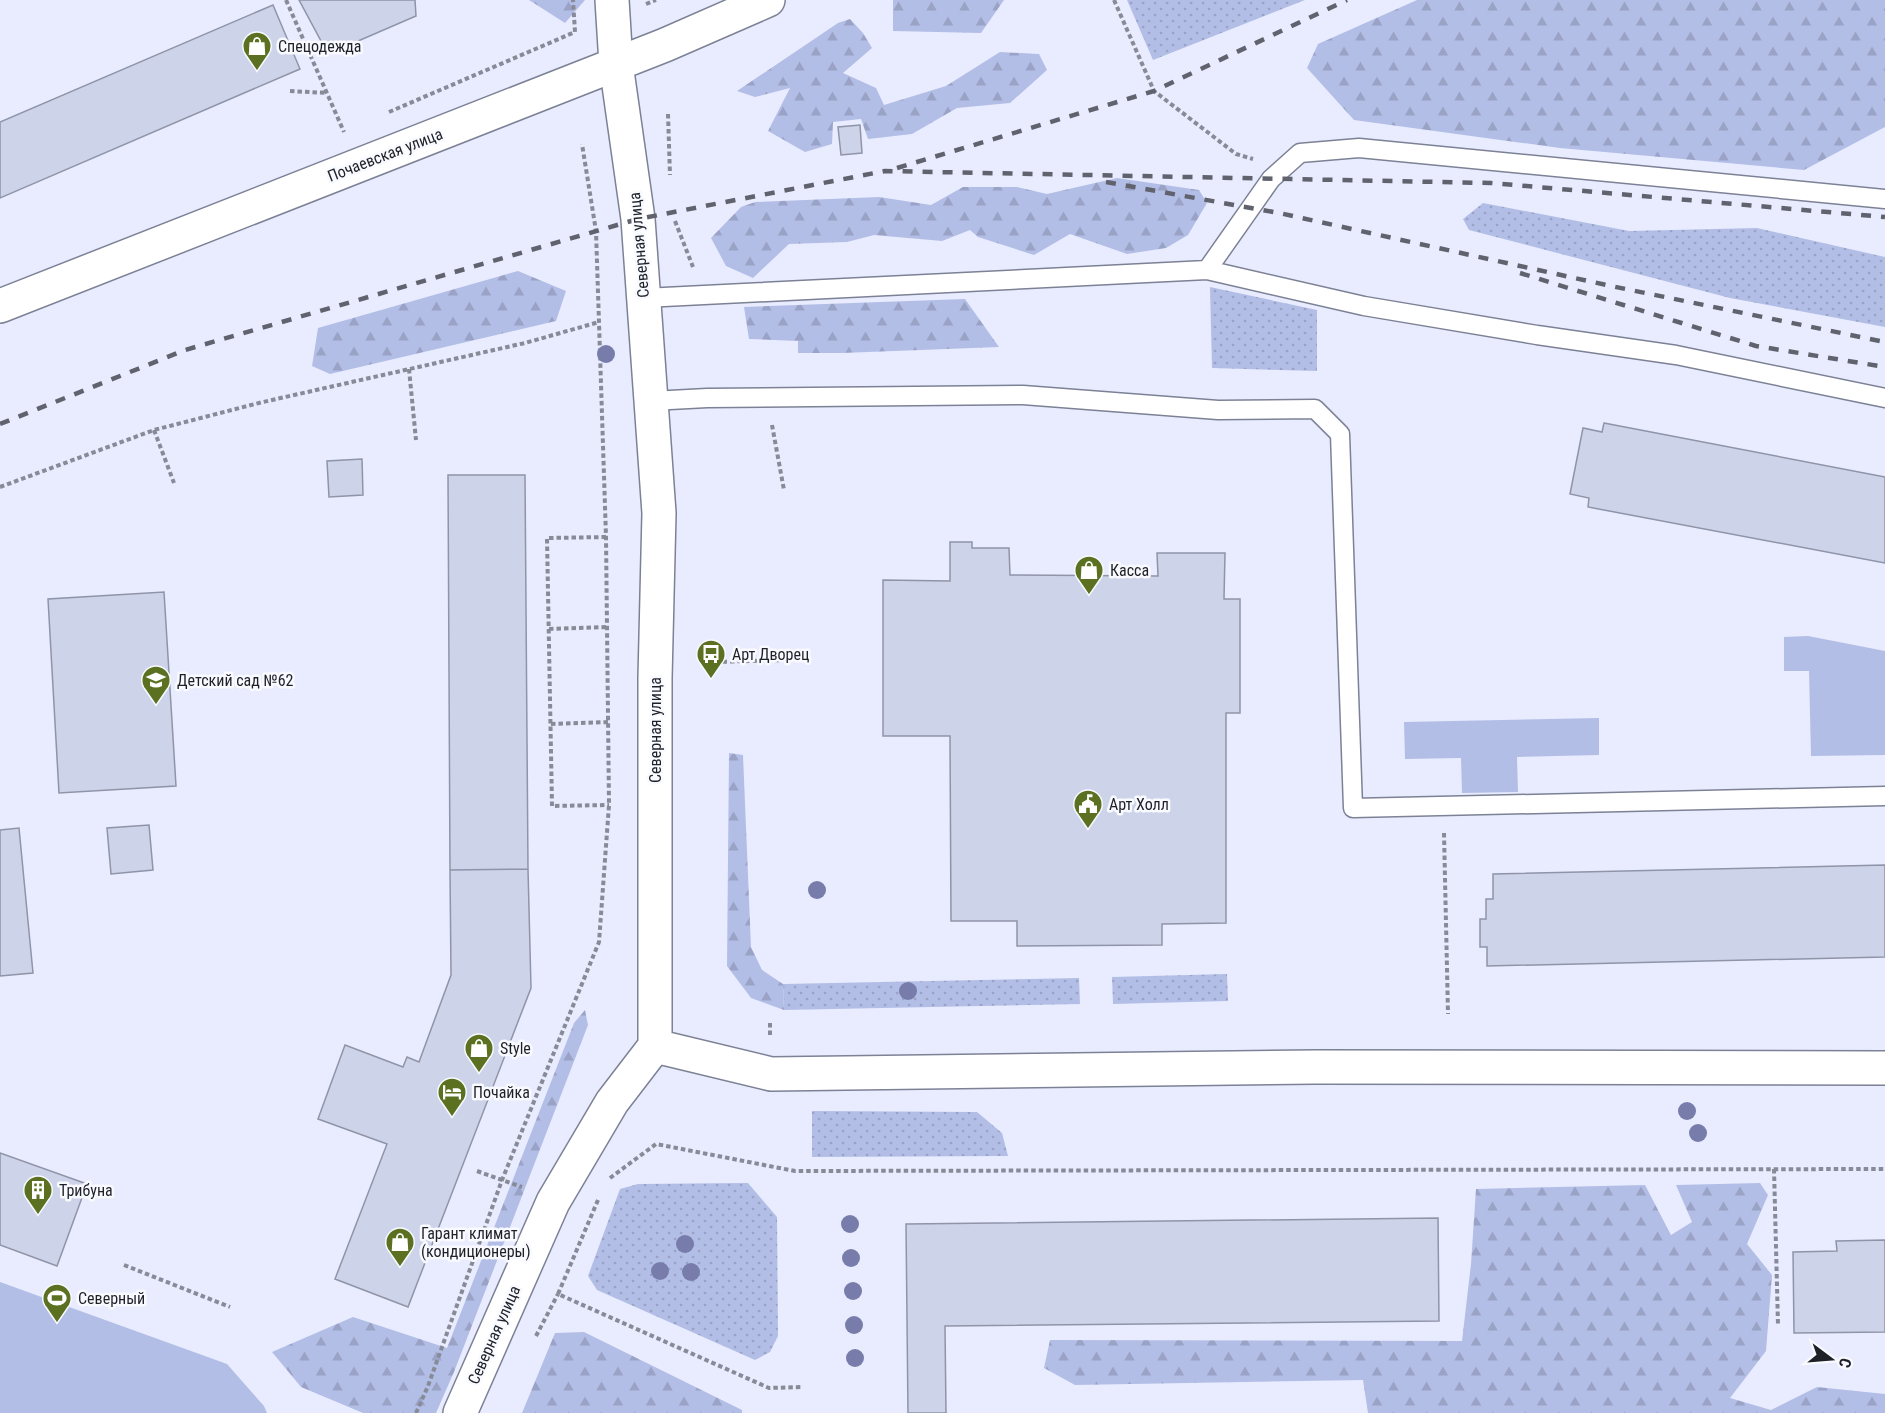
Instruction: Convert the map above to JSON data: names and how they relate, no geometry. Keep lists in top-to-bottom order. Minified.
{"streets":{"street":["Почаевская улица","Северная улица"]},"crossings":[["Почаевская улица","Северная улица"]],"places":{"shop":["Спецодежда","Касса","Style","Гарант климат (кондиционеры)"],"bus stop":["Арт Дворец"],"school or university":["Детский сад №62"],"public building":["Арт Холл"],"hotel":["Почайка"],"building":["Трибуна"],"sports":["Северный"]},"north":"right"}
